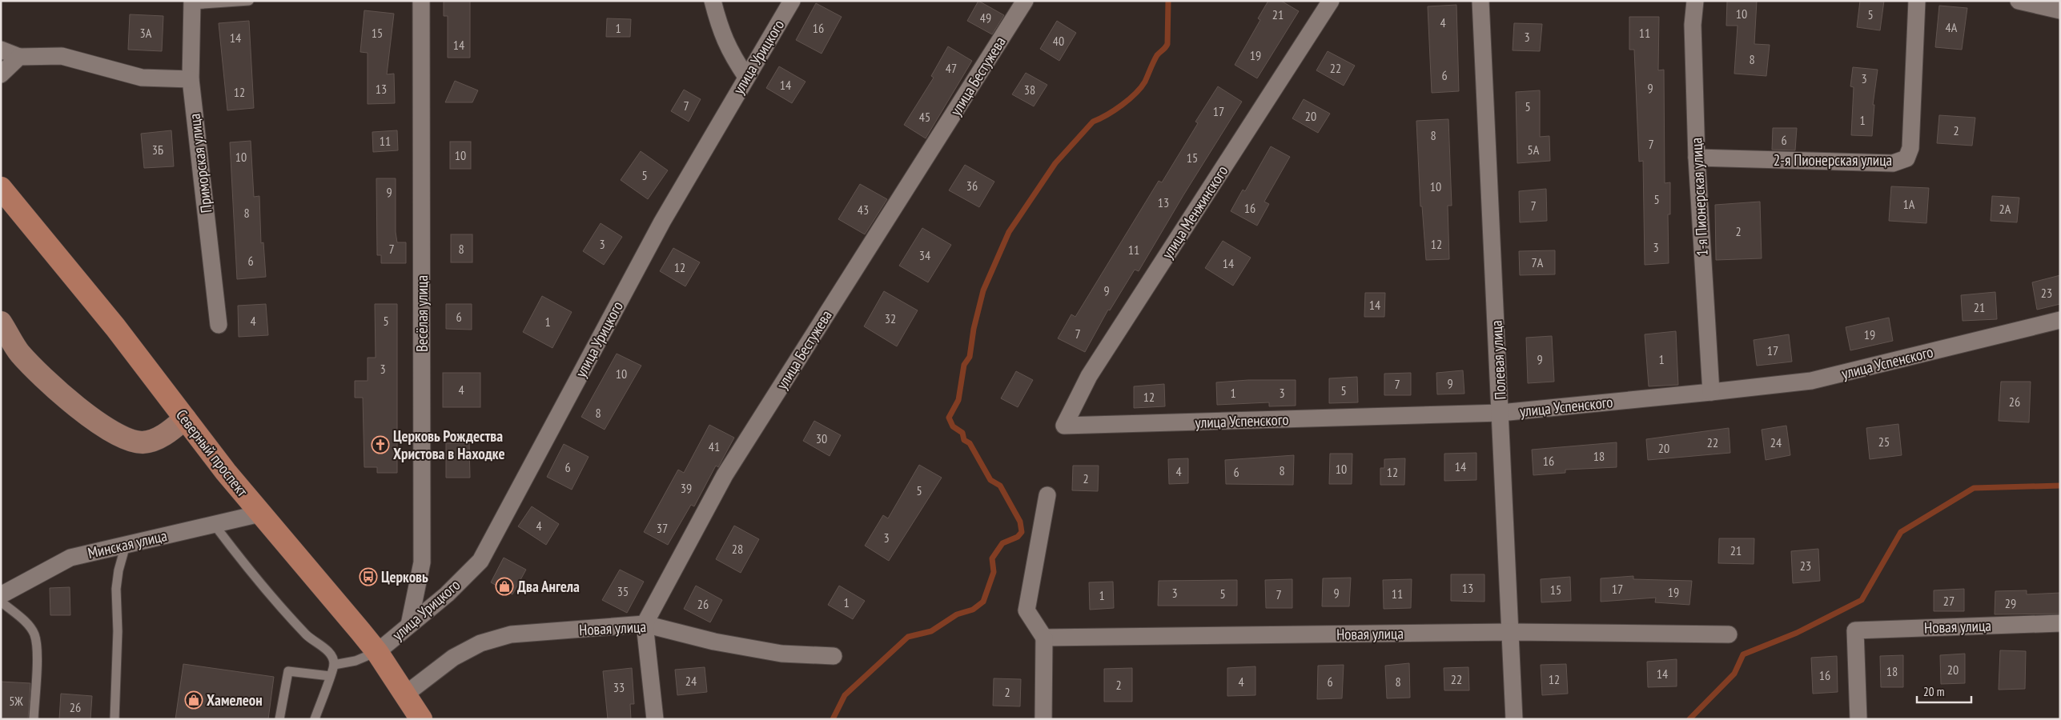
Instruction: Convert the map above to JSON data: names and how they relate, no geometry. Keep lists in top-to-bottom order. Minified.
{"streets":{"main road":["Северный проспект"],"street":["улица Урицкого","улица Бестужева","2-я Пионерская улица","Приморская улица","1-я Пионерская улица","улица Менжинского","Весёлая улица","Полевая улица","улица Успенского","Минская улица","Новая улица"]},"crossings":[["улица Урицкого","Весёлая улица"],["улица Урицкого","Северный проспект"],["улица Бестужева","Новая улица"],["2-я Пионерская улица","1-я Пионерская улица"],["1-я Пионерская улица","улица Успенского"],["улица Менжинского","улица Успенского"],["Полевая улица","улица Успенского"],["Полевая улица","Новая улица"],["Северный проспект","Минская улица"],["Северный проспект","Новая улица"]],"places":{"church":["Церковь Рождества Христова в Находке"],"bus stop":["Церковь"],"shop":["Два Ангела","Хамелеон"]},"house_numbers":["10","21","5","49","4","4А","1","16","3А","15","11","3","14","40","14","19","8","47","22","6","3","14","9","13","38","12","7","5","17","20","45","1","2","8","6","11","7","3Б","5А","10","10","15","5","36","10","9","5","13","1А","7","16","2А","43","8","2","3","12","3","7","8","11","34","6","7А","14","12","9","23","14","21","6","32","4","5","1","7","19","17","9","1","3","10","9","7","4","5","1","3","12","26","8","30","25","22","24","41","20","18","16","14","6","10","8","4","6","12","2","39","5","4","37","3","28","21","23","13","17","15","35","19","3","9","5","11","7","1","27","1","29","26","20","18","14","16","22","12","24","4","6","8","2","33","2","5Ж","26"],"scale_bar":"20 m"}
